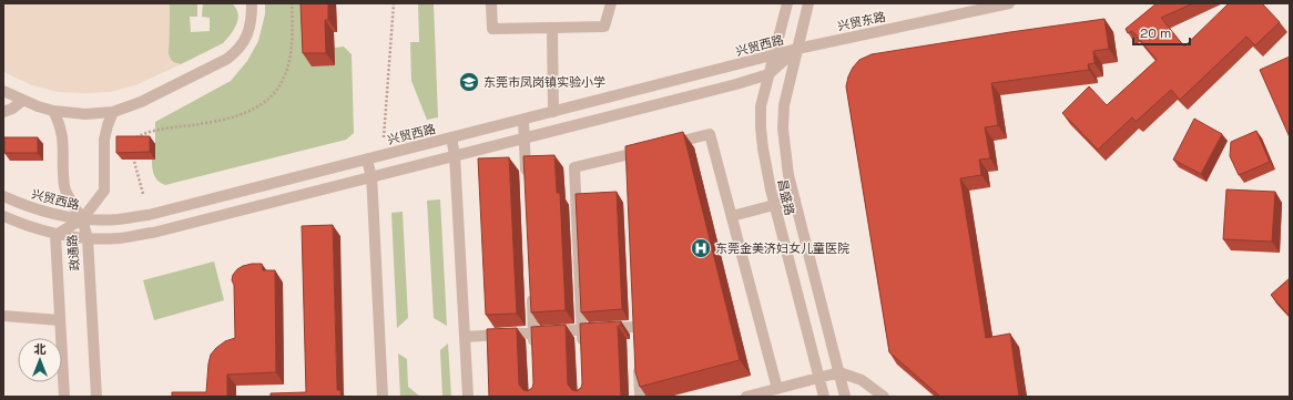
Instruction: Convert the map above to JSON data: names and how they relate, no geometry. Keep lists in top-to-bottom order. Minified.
{"streets":{"street":["兴贸东路","兴贸西路","昌盛路","政通路"]},"crossings":[["兴贸东路","兴贸西路"],["兴贸东路","昌盛路"],["兴贸西路","昌盛路"],["兴贸西路","政通路"]],"places":{"school or university":["东莞市凤岗镇实验小学"],"hospital":["东莞金美济妇女儿童医院"]},"scale_bar":"20 m","north":"top"}
